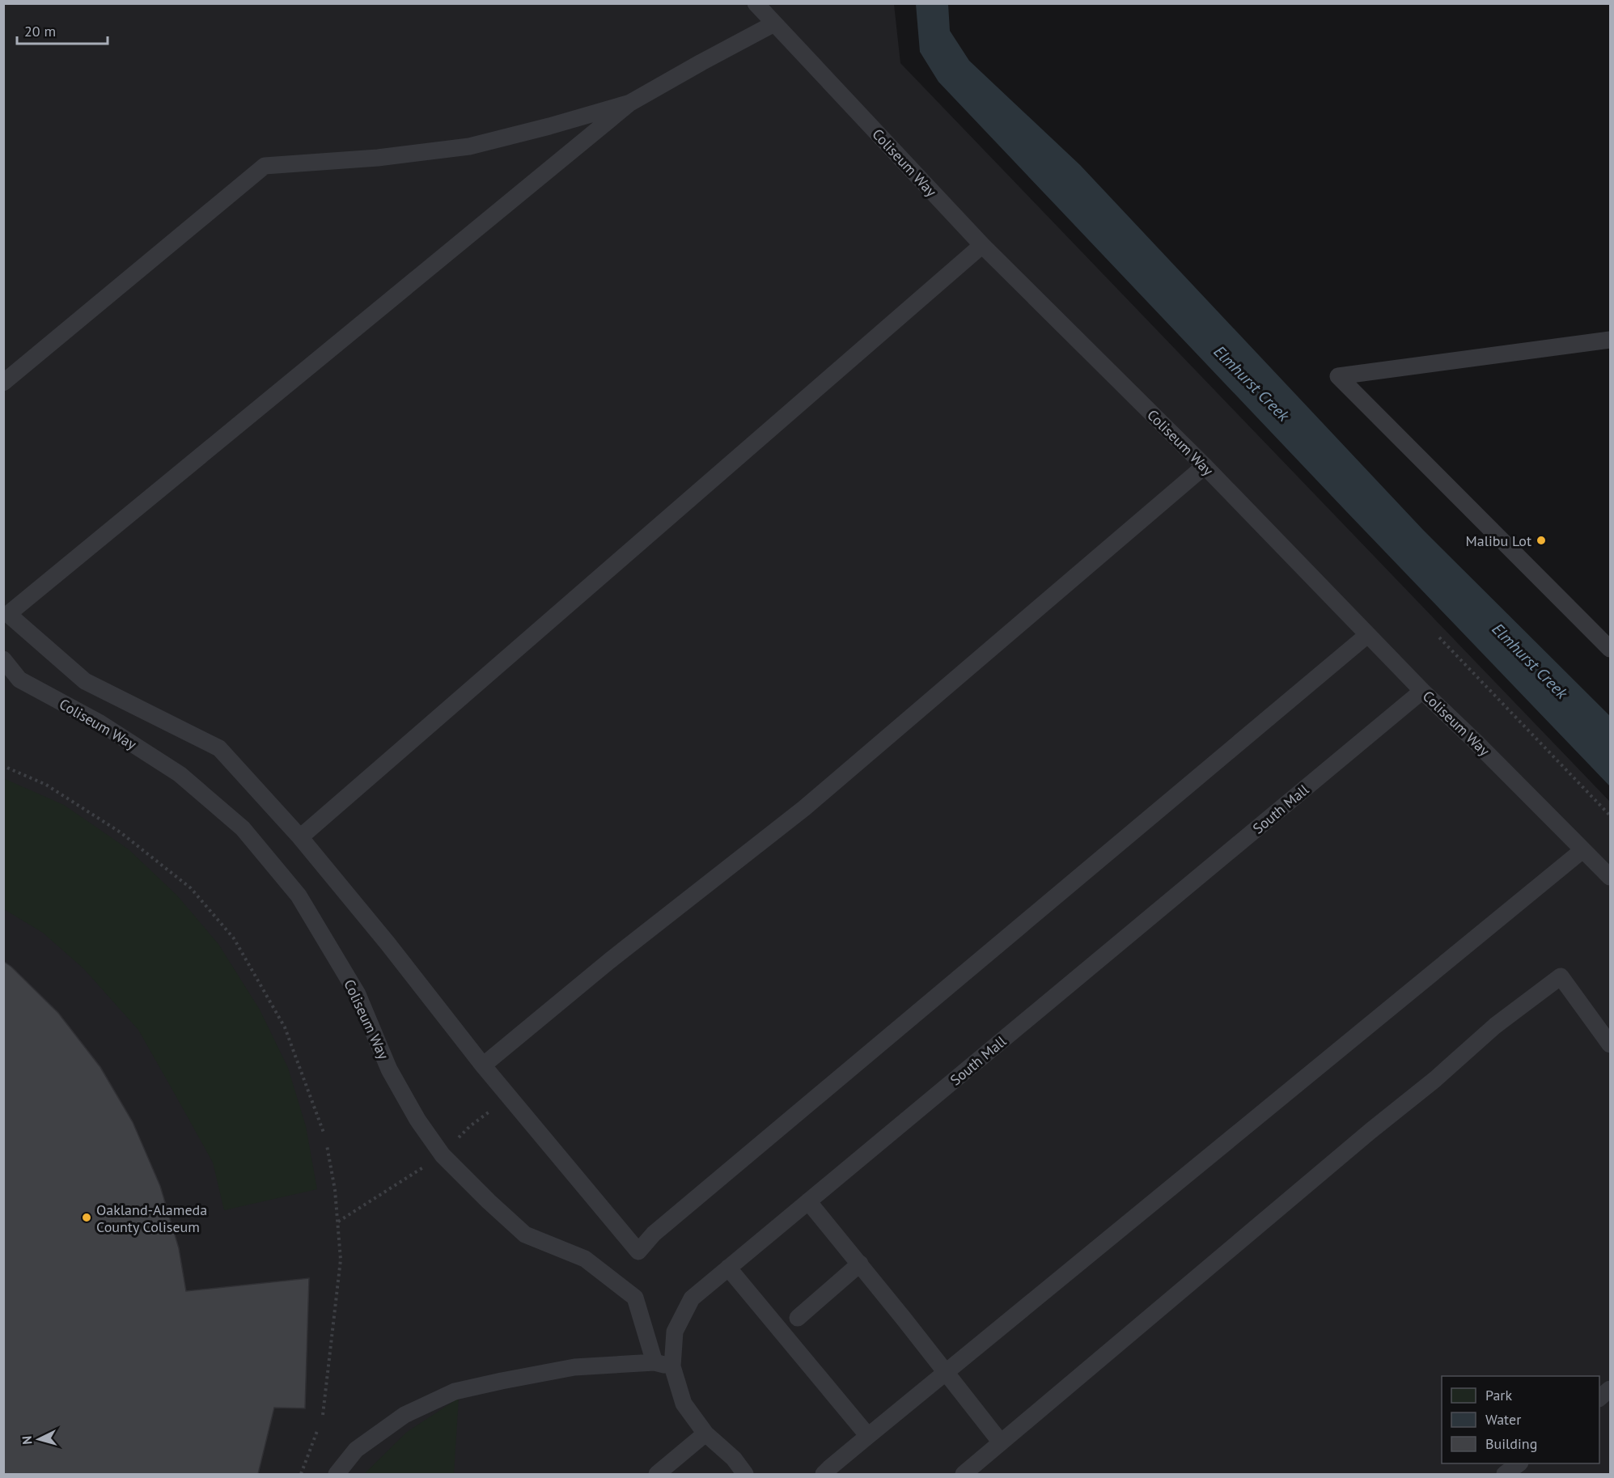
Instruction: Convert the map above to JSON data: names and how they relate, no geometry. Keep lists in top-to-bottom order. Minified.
{"streets":{"lane":["Coliseum Way","South Mall"]},"crossings":[["Coliseum Way","South Mall"]],"water":["Elmhurst Creek"],"places":["Malibu Lot","Oakland-Alameda County Coliseum"],"legend":["Park","Water","Building"],"scale_bar":"20 m","north":"left"}
